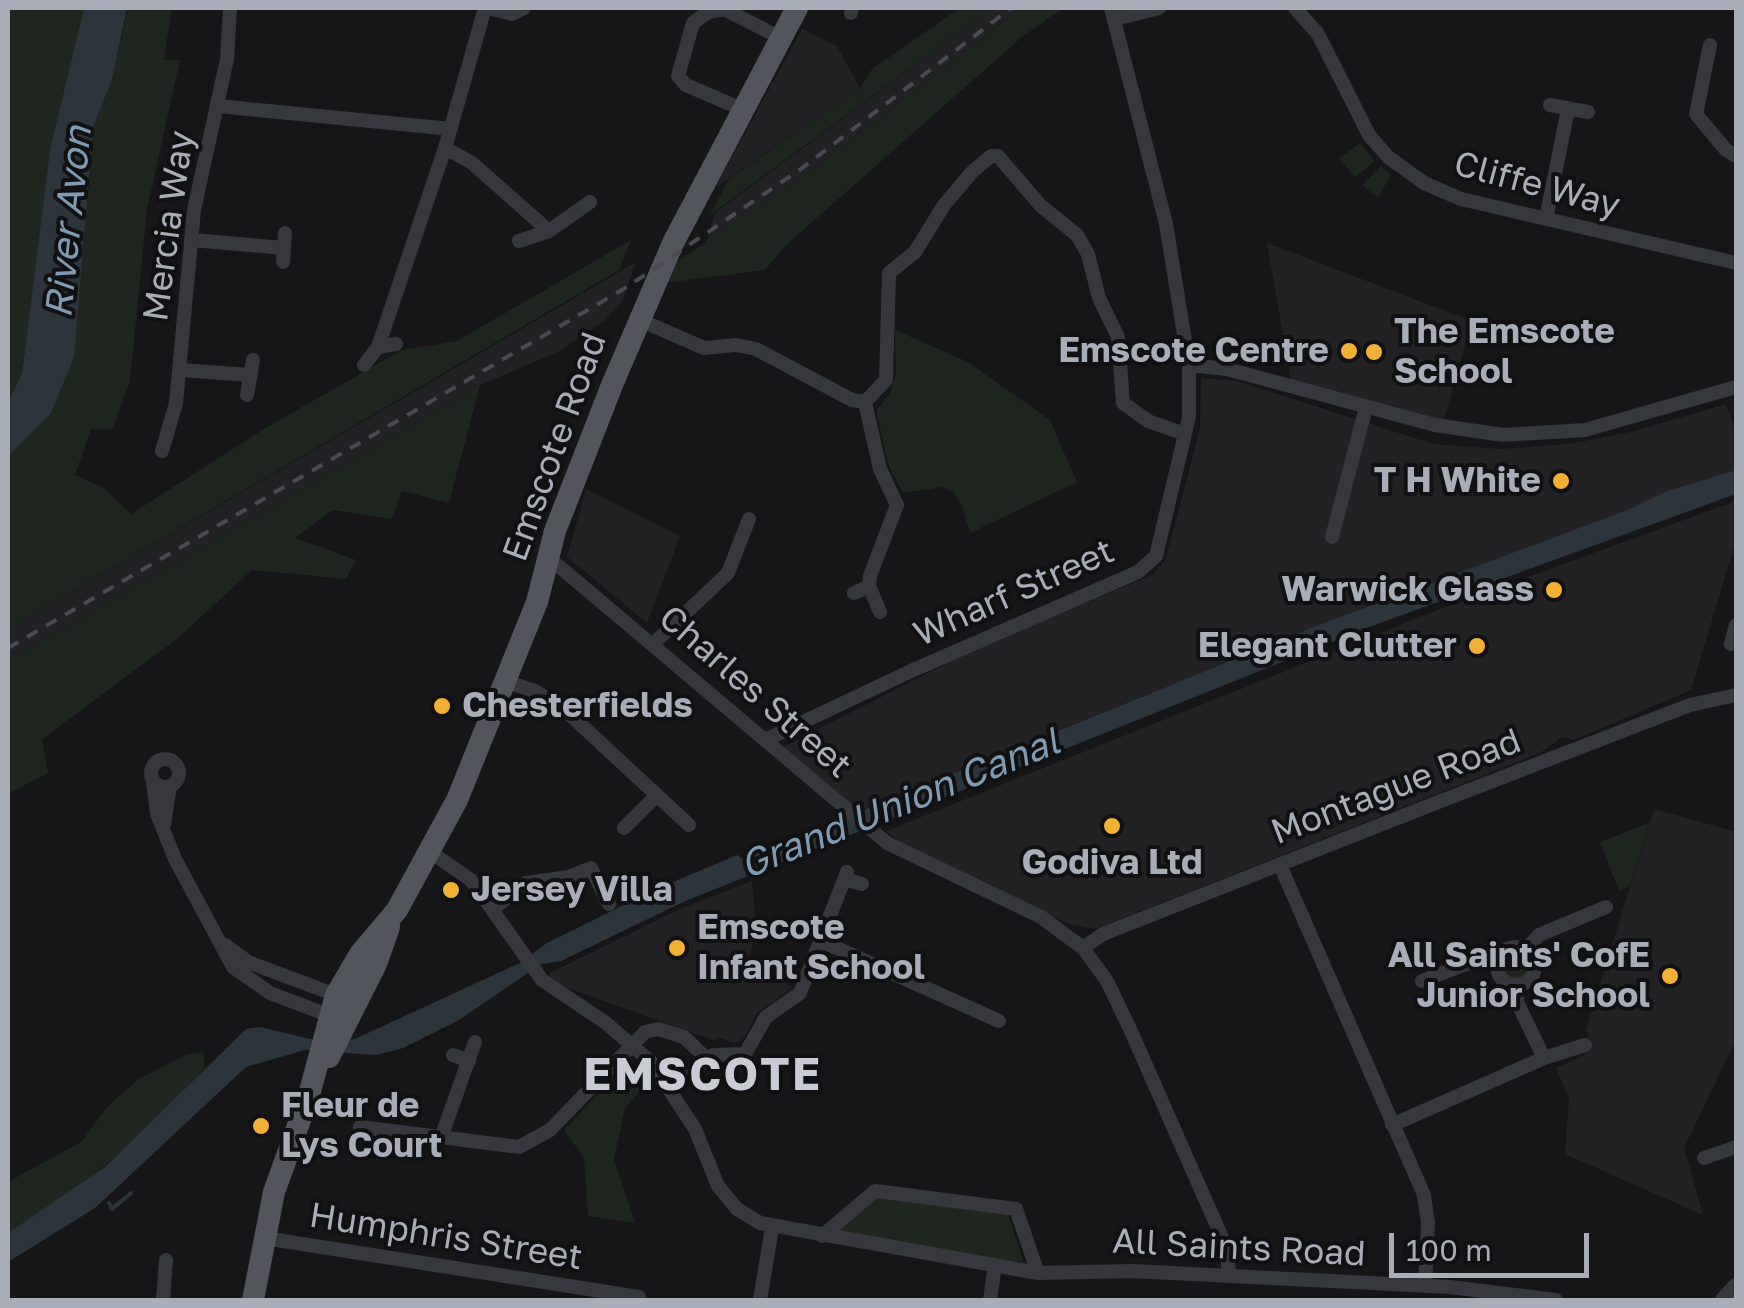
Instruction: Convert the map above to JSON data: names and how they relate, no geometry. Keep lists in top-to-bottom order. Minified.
{"streets":{"main road":["Emscote Road"],"street":["Cliffe Way","Mercia Way","Wharf Street","Charles Street","Montague Road","Humphris Street","All Saints Road"]},"crossings":[["Emscote Road","Charles Street"],["Emscote Road","Humphris Street"],["Emscote Road","All Saints Road"],["Wharf Street","Charles Street"],["Charles Street","Montague Road"],["Charles Street","All Saints Road"]],"districts":["EMSCOTE"],"water":["River Avon","Grand Union Canal"],"places":["Emscote Centre","The Emscote School","T H White","Warwick Glass","Elegant Clutter","Chesterfields","Godiva Ltd","Jersey Villa","Emscote Infant School","All Saints' CofE Junior School","Fleur de Lys Court"],"scale_bar":"100 m"}
